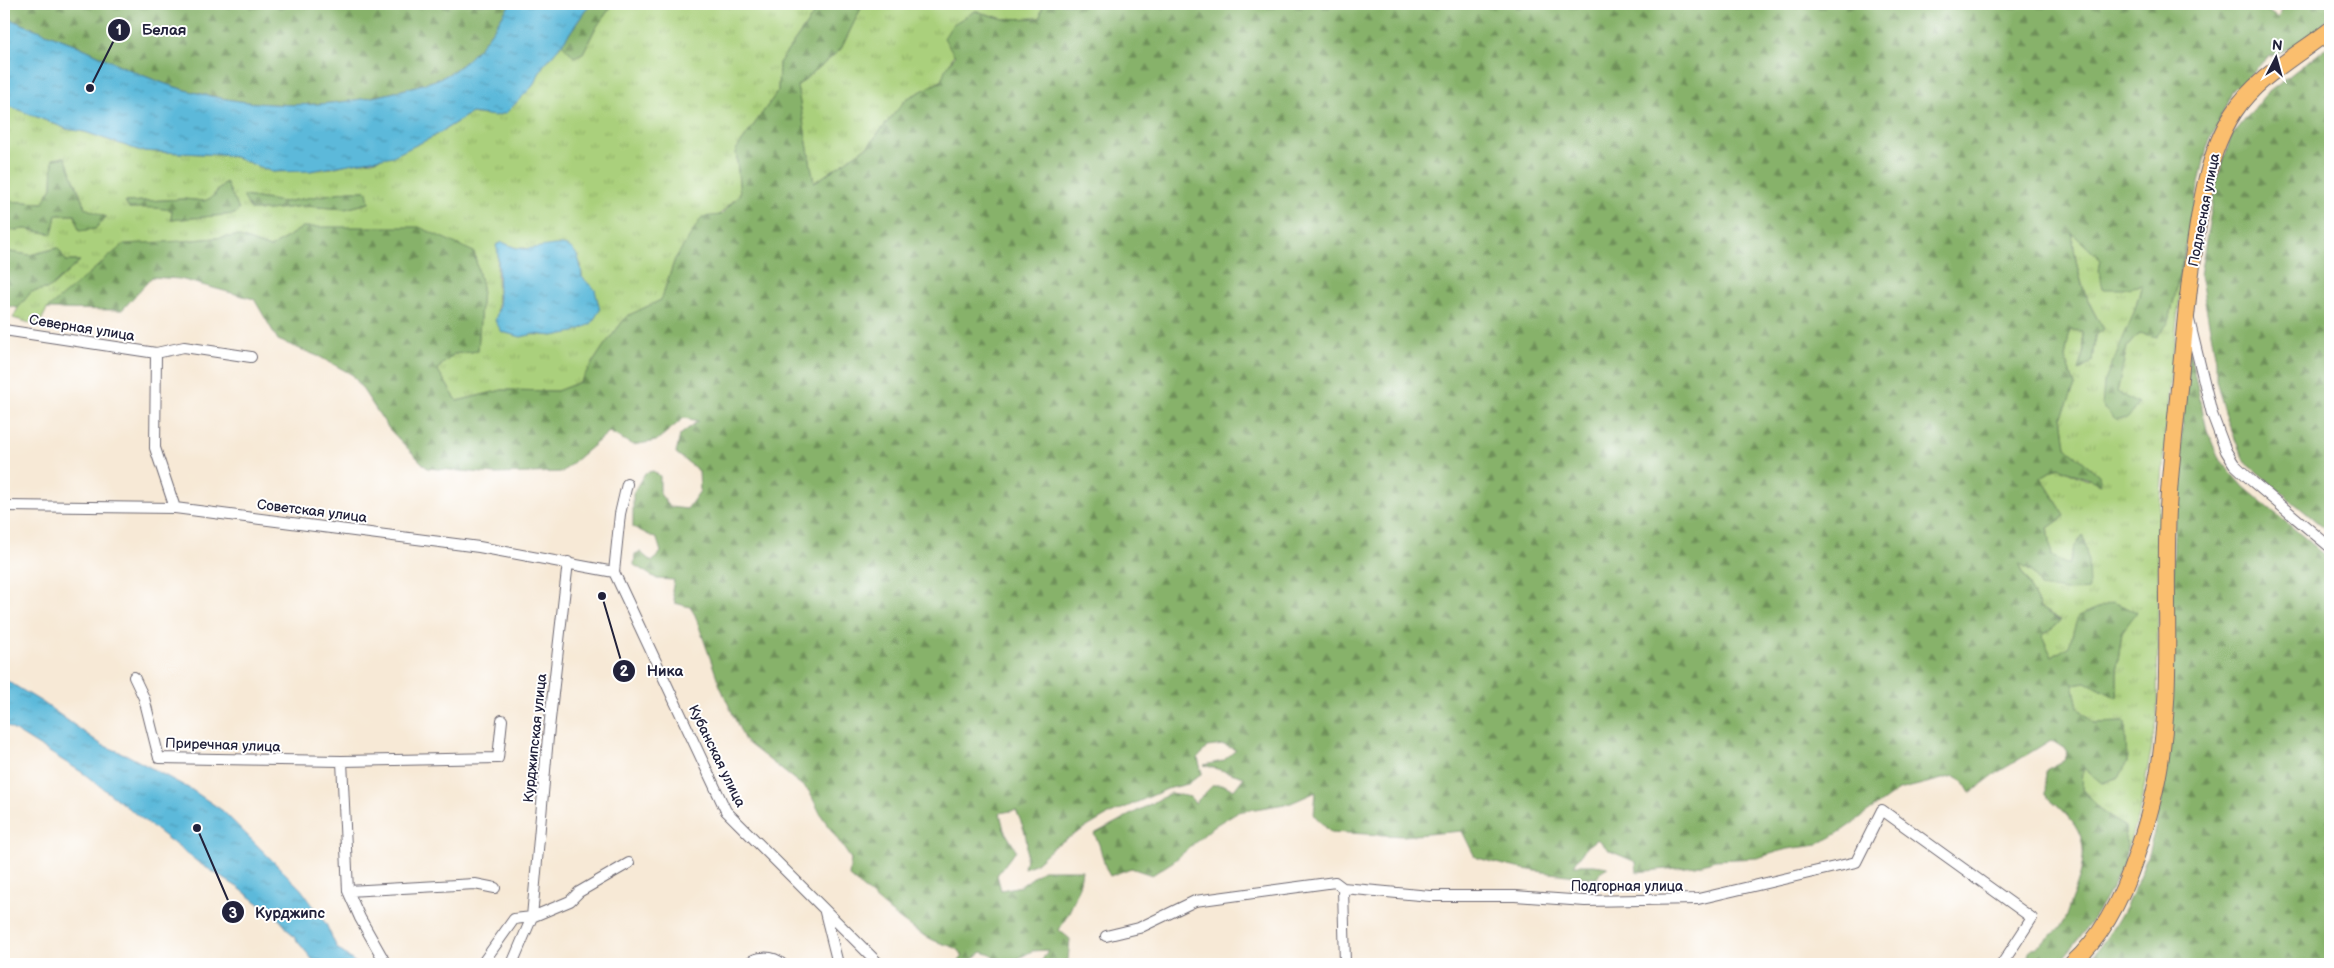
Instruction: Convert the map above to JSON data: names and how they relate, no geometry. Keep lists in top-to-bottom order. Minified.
{"streets":{"main road":["Подлесная улица"],"street":["Северная улица","Советская улица","Курджипская улица","Приречная улица","Кубанская улица","Подгорная улица"]},"crossings":[["Советская улица","Курджипская улица"],["Советская улица","Кубанская улица"]],"places":["Белая","Ника","Курджипс"],"north":"top"}
